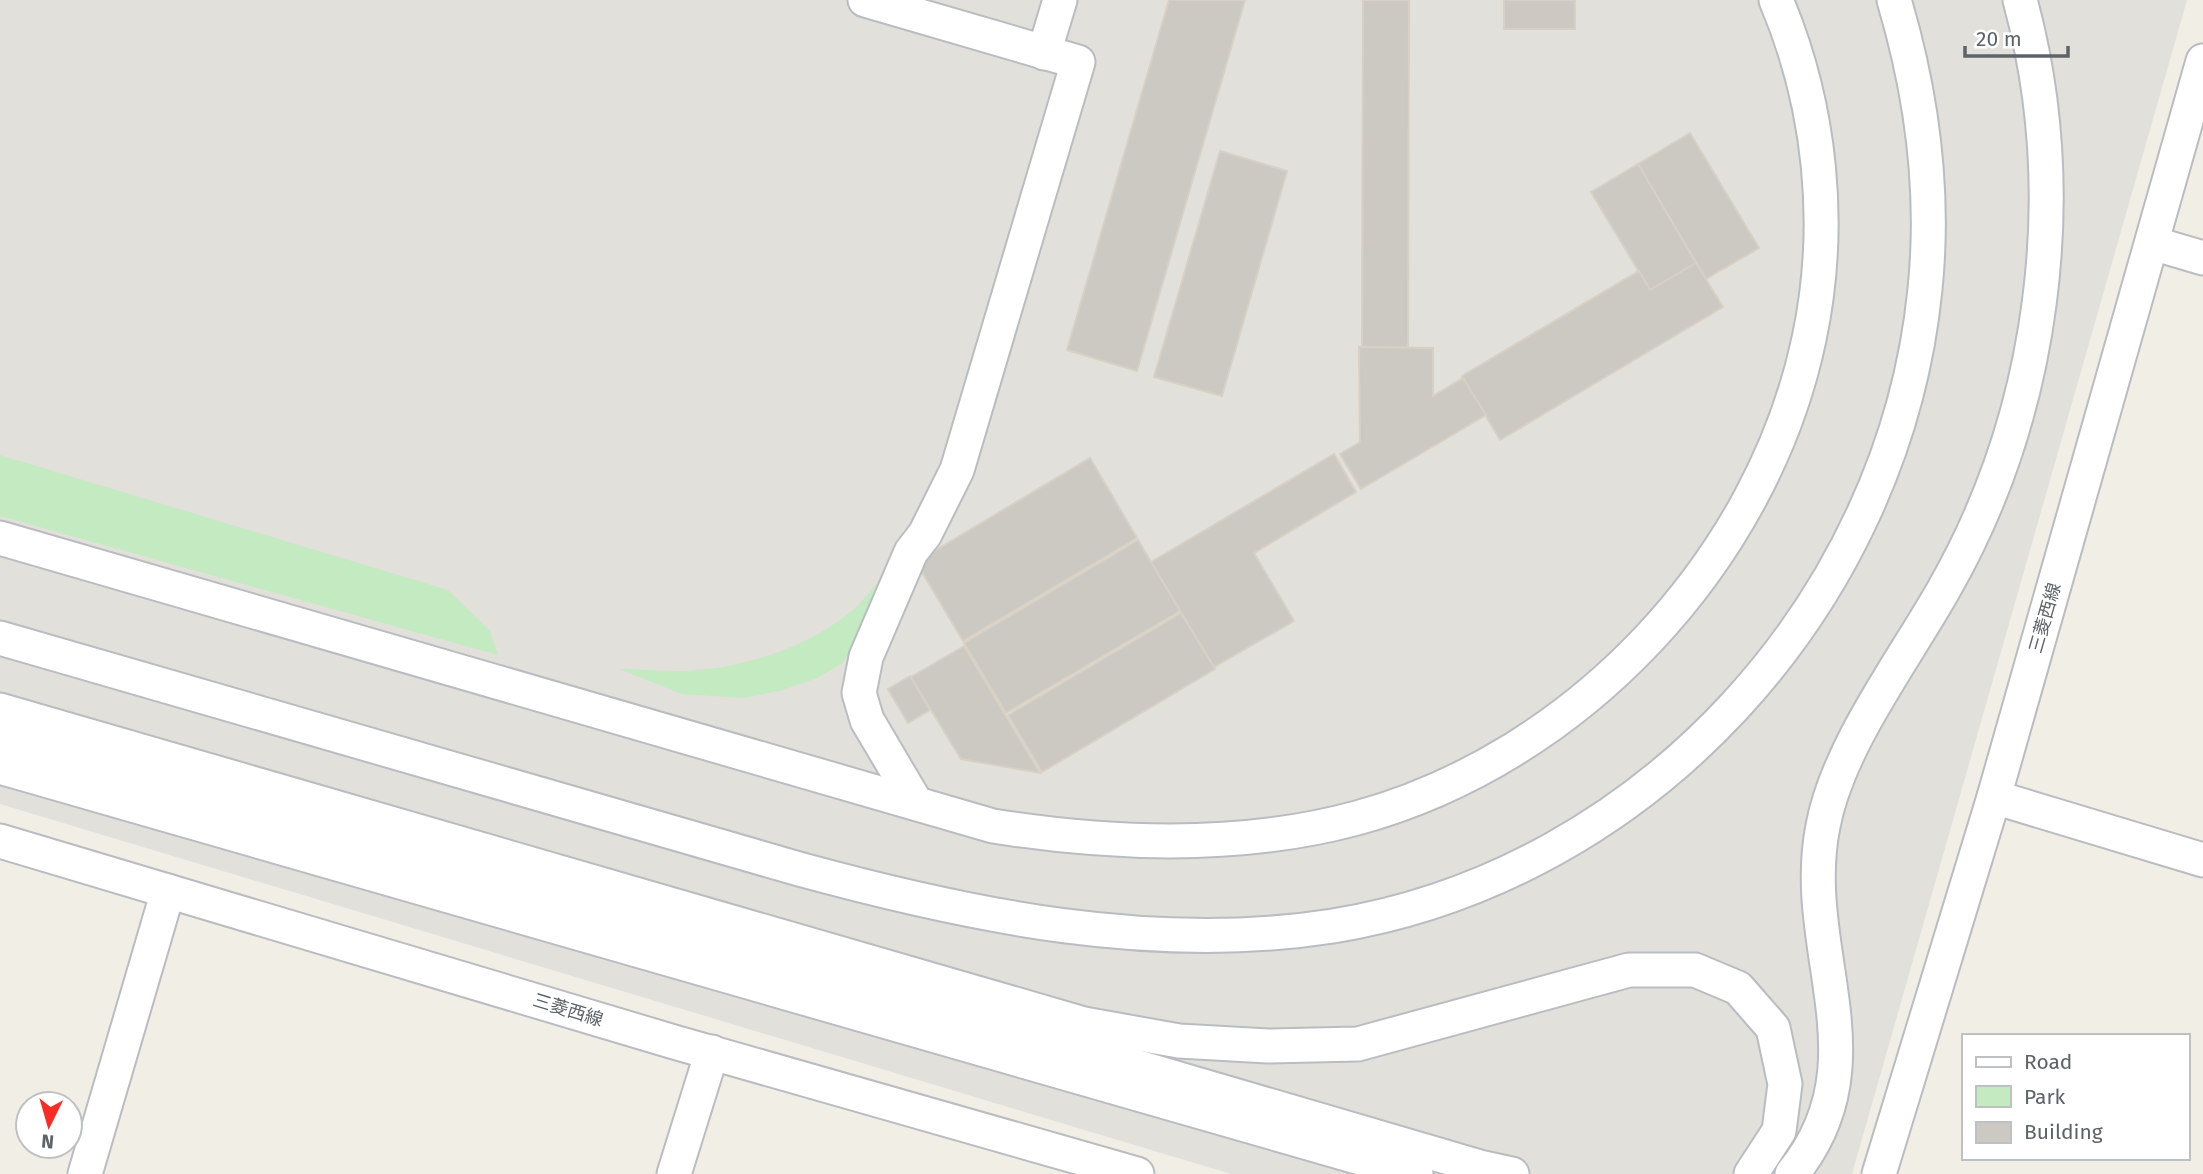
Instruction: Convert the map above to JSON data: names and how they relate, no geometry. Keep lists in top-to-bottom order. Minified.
{"streets":{"street":["三菱西線"]},"legend":["Road","Park","Building"],"scale_bar":"20 m","north":"bottom"}
